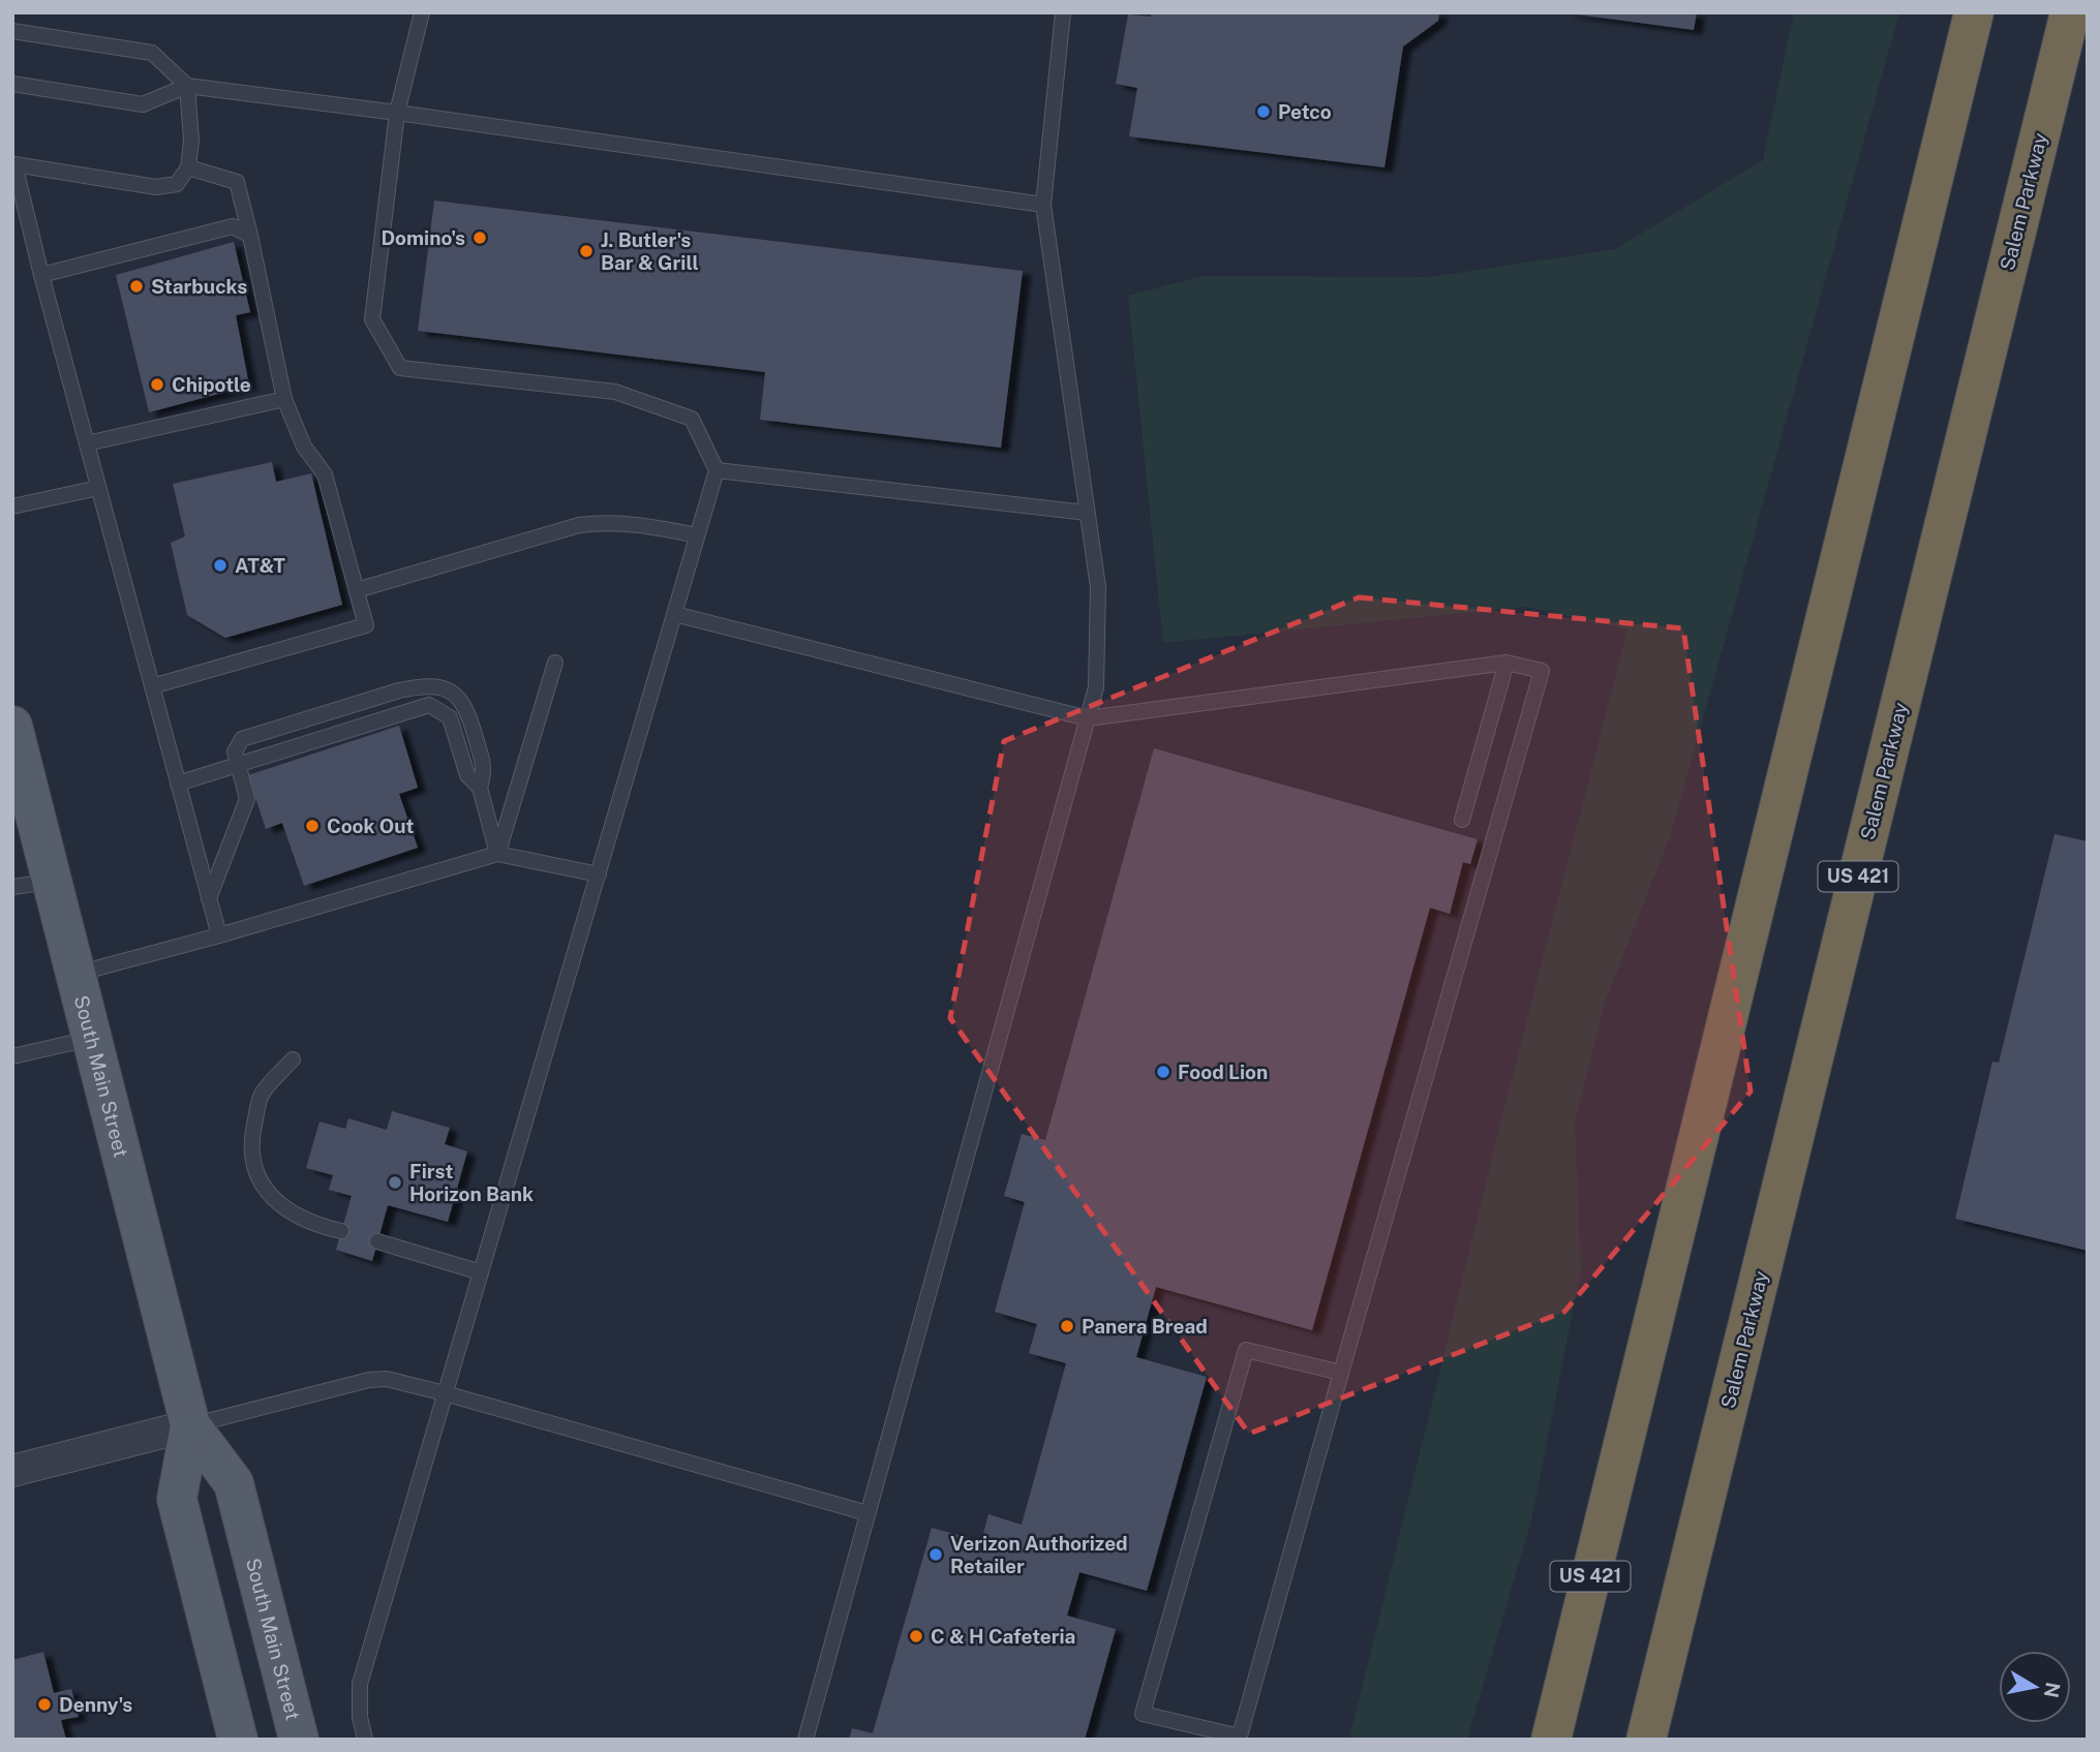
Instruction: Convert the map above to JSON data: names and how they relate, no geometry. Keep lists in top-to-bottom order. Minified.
{"streets":{"highway":["Salem Parkway","US 421"],"main road":["South Main Street"]},"places":["Petco","Domino's","J. Butler's Bar & Grill","Starbucks","Chipotle","AT&T","Cook Out","Food Lion","First Horizon Bank","Panera Bread","Verizon Authorized Retailer","C & H Cafeteria","Denny's"],"north":"right"}
